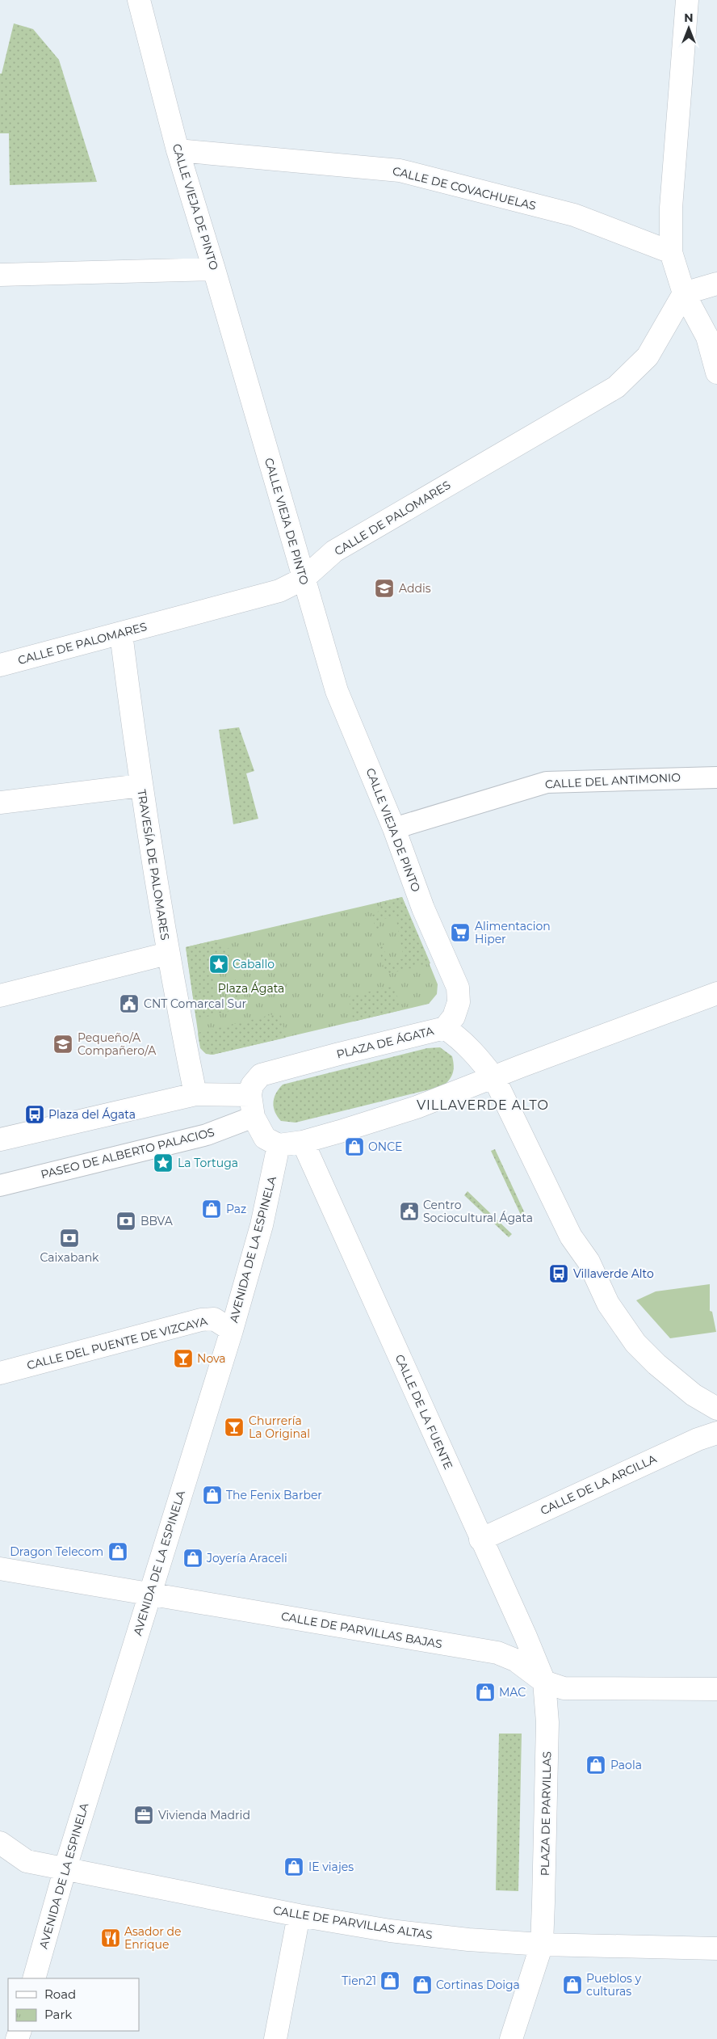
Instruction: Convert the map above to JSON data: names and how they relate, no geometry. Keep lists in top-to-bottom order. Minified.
{"streets":{"street":["CALLE DE COVACHUELAS","CALLE VIEJA DE PINTO","CALLE DE PALOMARES","CALLE DEL ANTIMONIO","TRAVESÍA DE PALOMARES","PLAZA DE ÁGATA","PASEO DE ALBERTO PALACIOS","AVENIDA DE LA ESPINELA","CALLE DEL PUENTE DE VIZCAYA","CALLE DE LA FUENTE","CALLE DE LA ARCILLA","CALLE DE PARVILLAS BAJAS","PLAZA DE PARVILLAS","CALLE DE PARVILLAS ALTAS"]},"crossings":[["CALLE DE COVACHUELAS","CALLE VIEJA DE PINTO"],["CALLE VIEJA DE PINTO","CALLE DE PALOMARES"],["CALLE VIEJA DE PINTO","CALLE DEL ANTIMONIO"],["CALLE VIEJA DE PINTO","PLAZA DE ÁGATA"],["CALLE DE PALOMARES","TRAVESÍA DE PALOMARES"],["AVENIDA DE LA ESPINELA","CALLE DEL PUENTE DE VIZCAYA"],["AVENIDA DE LA ESPINELA","CALLE DE PARVILLAS BAJAS"],["AVENIDA DE LA ESPINELA","CALLE DE PARVILLAS ALTAS"],["CALLE DE LA FUENTE","CALLE DE LA ARCILLA"],["CALLE DE LA FUENTE","CALLE DE PARVILLAS BAJAS"],["CALLE DE LA FUENTE","PLAZA DE PARVILLAS"],["CALLE DE PARVILLAS BAJAS","PLAZA DE PARVILLAS"],["PLAZA DE PARVILLAS","CALLE DE PARVILLAS ALTAS"]],"districts":["VILLAVERDE ALTO"],"parks":["Plaza Ágata"],"places":{"school or university":["Addis","Pequeño/A Compañero/A"],"supermarket":["Alimentacion Hiper"],"place":["Caballo","La Tortuga"],"public building":["CNT Comarcal Sur","Centro Sociocultural Ágata"],"bus stop":["Plaza del Ágata","Villaverde Alto"],"shop":["ONCE","Paz","The Fenix Barber","Dragon Telecom","Joyería Araceli","MAC","Paola","IE viajes","Tien21","Cortinas Doiga","Pueblos y culturas"],"bank":["BBVA","Caixabank"],"bar":["Nova","Churrería La Original"],"office":["Vivienda Madrid"],"restaurant":["Asador de Enrique"]},"legend":["Road","Park"],"north":"top"}
